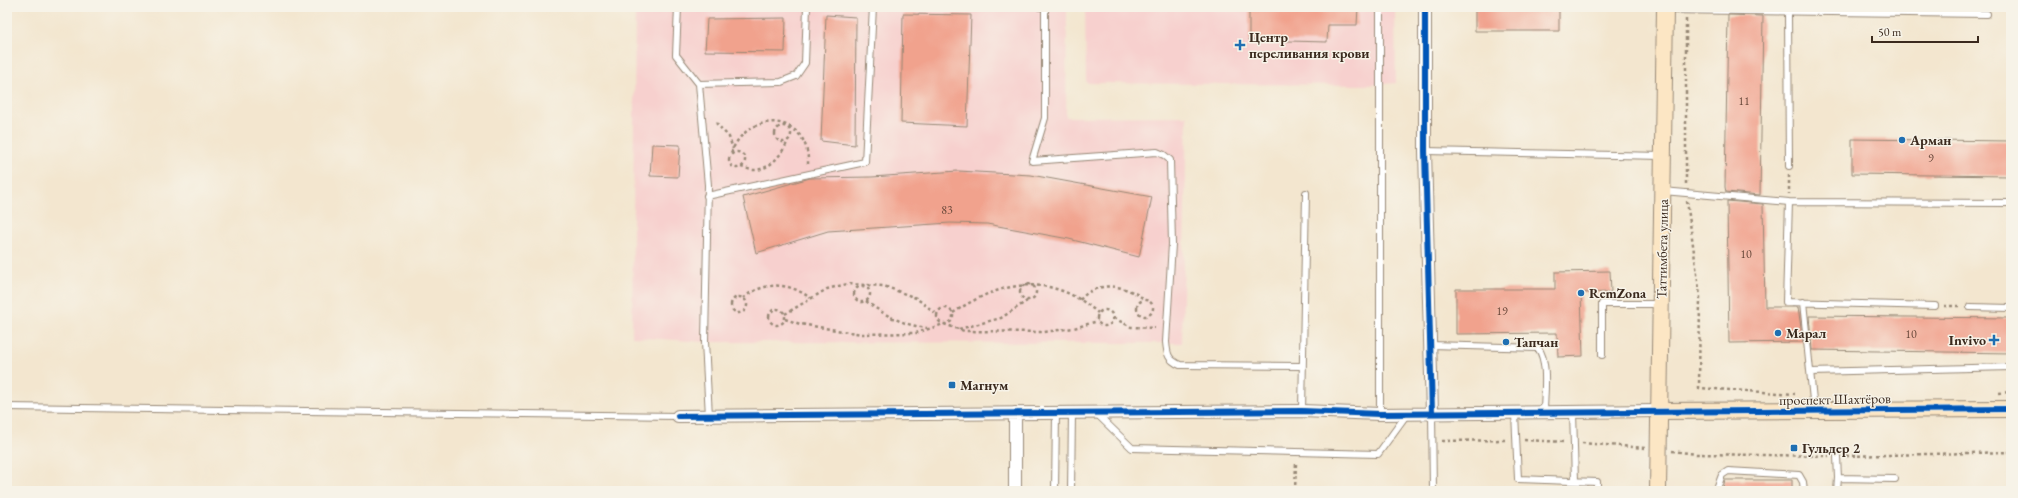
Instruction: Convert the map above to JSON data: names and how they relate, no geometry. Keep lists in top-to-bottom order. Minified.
{"streets":{"main road":["Таттимбета улица","проспект Шахтёров"]},"crossings":[["Таттимбета улица","проспект Шахтёров"]],"places":{"health":["Центр переливания крови","Invivo"],"other":["Арман","RemZona","Марал","Тапчан"],"transit":["Магнум","Гульдер 2"]},"house_numbers":["11","9","83","10","19","10"],"scale_bar":"50 m"}
